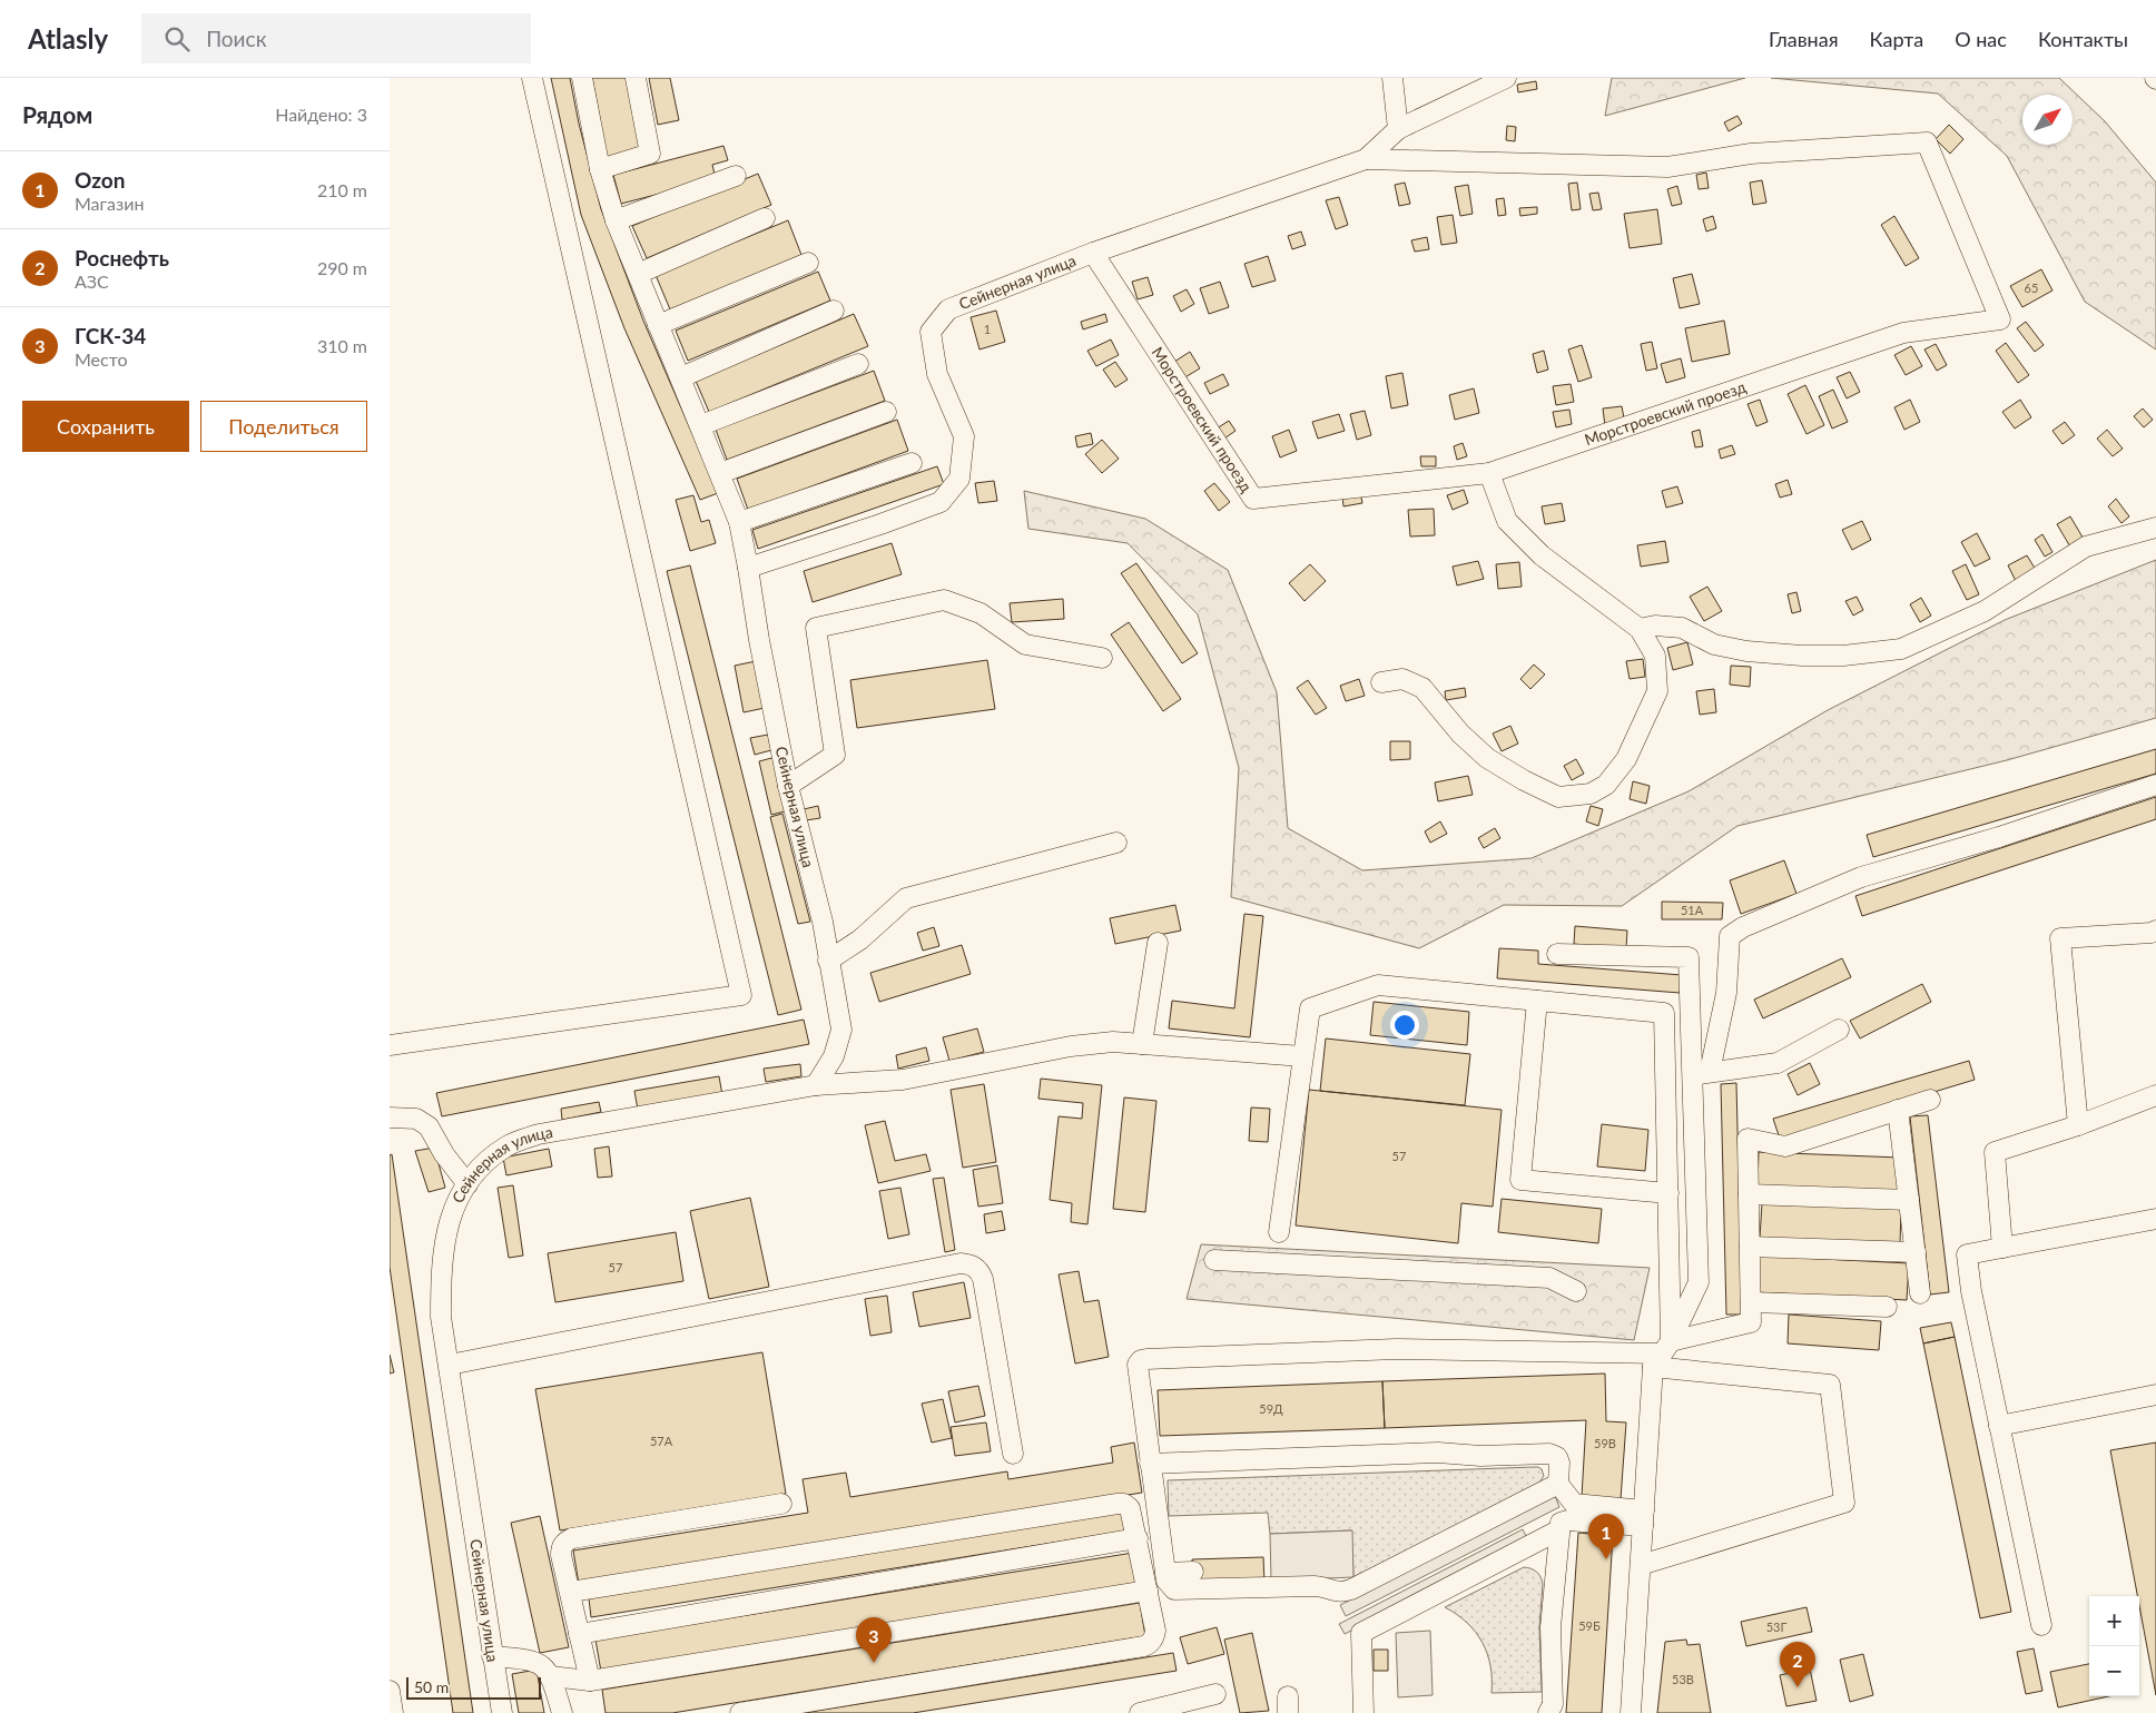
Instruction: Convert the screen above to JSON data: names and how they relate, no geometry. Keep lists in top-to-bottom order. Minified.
{"streets":{"street":["Сейнерная улица","Морстроевский проезд"]},"crossings":[["Сейнерная улица","Морстроевский проезд"]],"house_numbers":["65","1","51А","57","57","59Д","57А","59В","59Б","53Г","53В"],"scale_bar":"50 m","north":"top right","page":{"header":"Atlasly","search":"Поиск","nav":["Главная","Карта","О нас","Контакты"],"heading":["Рядом","Найдено: 3"],"list":[{"mark":"1","name":"Ozon","note":"Магазин","value":"210 m"},{"mark":"2","name":"Роснефть","note":"АЗС","value":"290 m"},{"mark":"3","name":"ГСК-34","note":"Место","value":"310 m"}],"buttons":["Сохранить","Поделиться"],"pins":["1","3","2"],"map_buttons":["+","−"],"scale":"50 m"}}
